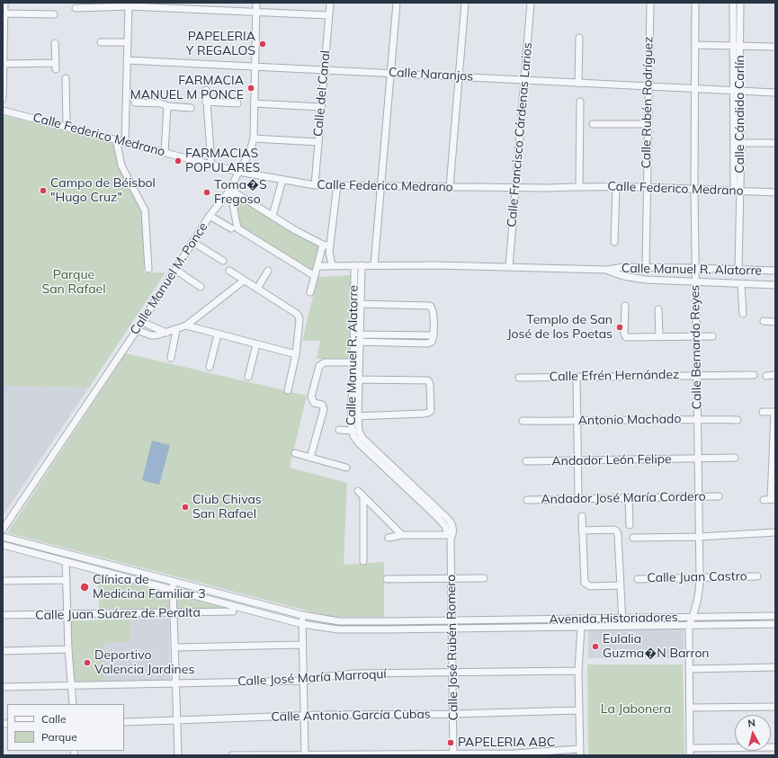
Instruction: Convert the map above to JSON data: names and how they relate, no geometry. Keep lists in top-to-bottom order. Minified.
{"streets":{"street":["Calle Naranjos","Calle del Canal","Calle Rubén Rodríguez","Calle Cándido Carlín","Calle Federico Medrano","Calle Francisco Cárdenas Larios","Calle Manuel R. Alatorre","Calle Manuel M. Ponce","Calle Bernardo Reyes","Calle Efrén Hernández","Antonio Machado","Andador León Felipe","Andador José María Cordero","Calle Juan Castro","Calle Juan Suárez de Peralta","Avenida Historiadores","Calle José Rubén Romero","Calle José María Marroquí","Calle Antonio García Cubas"]},"crossings":[["Calle Naranjos","Calle del Canal"],["Calle Naranjos","Calle Rubén Rodríguez"],["Calle Naranjos","Calle Cándido Carlín"],["Calle Naranjos","Calle Francisco Cárdenas Larios"],["Calle Naranjos","Calle Manuel M. Ponce"],["Calle Naranjos","Calle Bernardo Reyes"],["Calle del Canal","Calle Federico Medrano"],["Calle Rubén Rodríguez","Calle Federico Medrano"],["Calle Rubén Rodríguez","Calle Manuel R. Alatorre"],["Calle Cándido Carlín","Calle Federico Medrano"],["Calle Cándido Carlín","Calle Manuel R. Alatorre"],["Calle Federico Medrano","Calle Francisco Cárdenas Larios"],["Calle Federico Medrano","Calle Manuel M. Ponce"],["Calle Federico Medrano","Calle Bernardo Reyes"],["Calle Francisco Cárdenas Larios","Calle Manuel R. Alatorre"],["Calle Manuel R. Alatorre","Calle Bernardo Reyes"],["Calle Manuel R. Alatorre","Calle José Rubén Romero"],["Calle Bernardo Reyes","Calle Efrén Hernández"],["Calle Bernardo Reyes","Antonio Machado"],["Calle Bernardo Reyes","Andador León Felipe"],["Calle Bernardo Reyes","Andador José María Cordero"],["Calle Bernardo Reyes","Calle Juan Castro"],["Calle Bernardo Reyes","Avenida Historiadores"],["Avenida Historiadores","Calle José Rubén Romero"],["Calle José Rubén Romero","Calle José María Marroquí"],["Calle José Rubén Romero","Calle Antonio García Cubas"]],"parks":["Parque San Rafael","La Jabonera"],"places":["PAPELERIA Y REGALOS","FARMACIA MANUEL M PONCE","FARMACIAS POPULARES","Campo de Béisbol \"Hugo Cruz\"","Toma�S Fregoso","Templo de San José de los Poetas","Club Chivas San Rafael","Clínica de Medicina Familiar 3","Eulalia Guzma�N Barron","Deportivo Valencia Jardines","PAPELERIA ABC"],"legend":["Calle","Parque"],"north":"top"}
